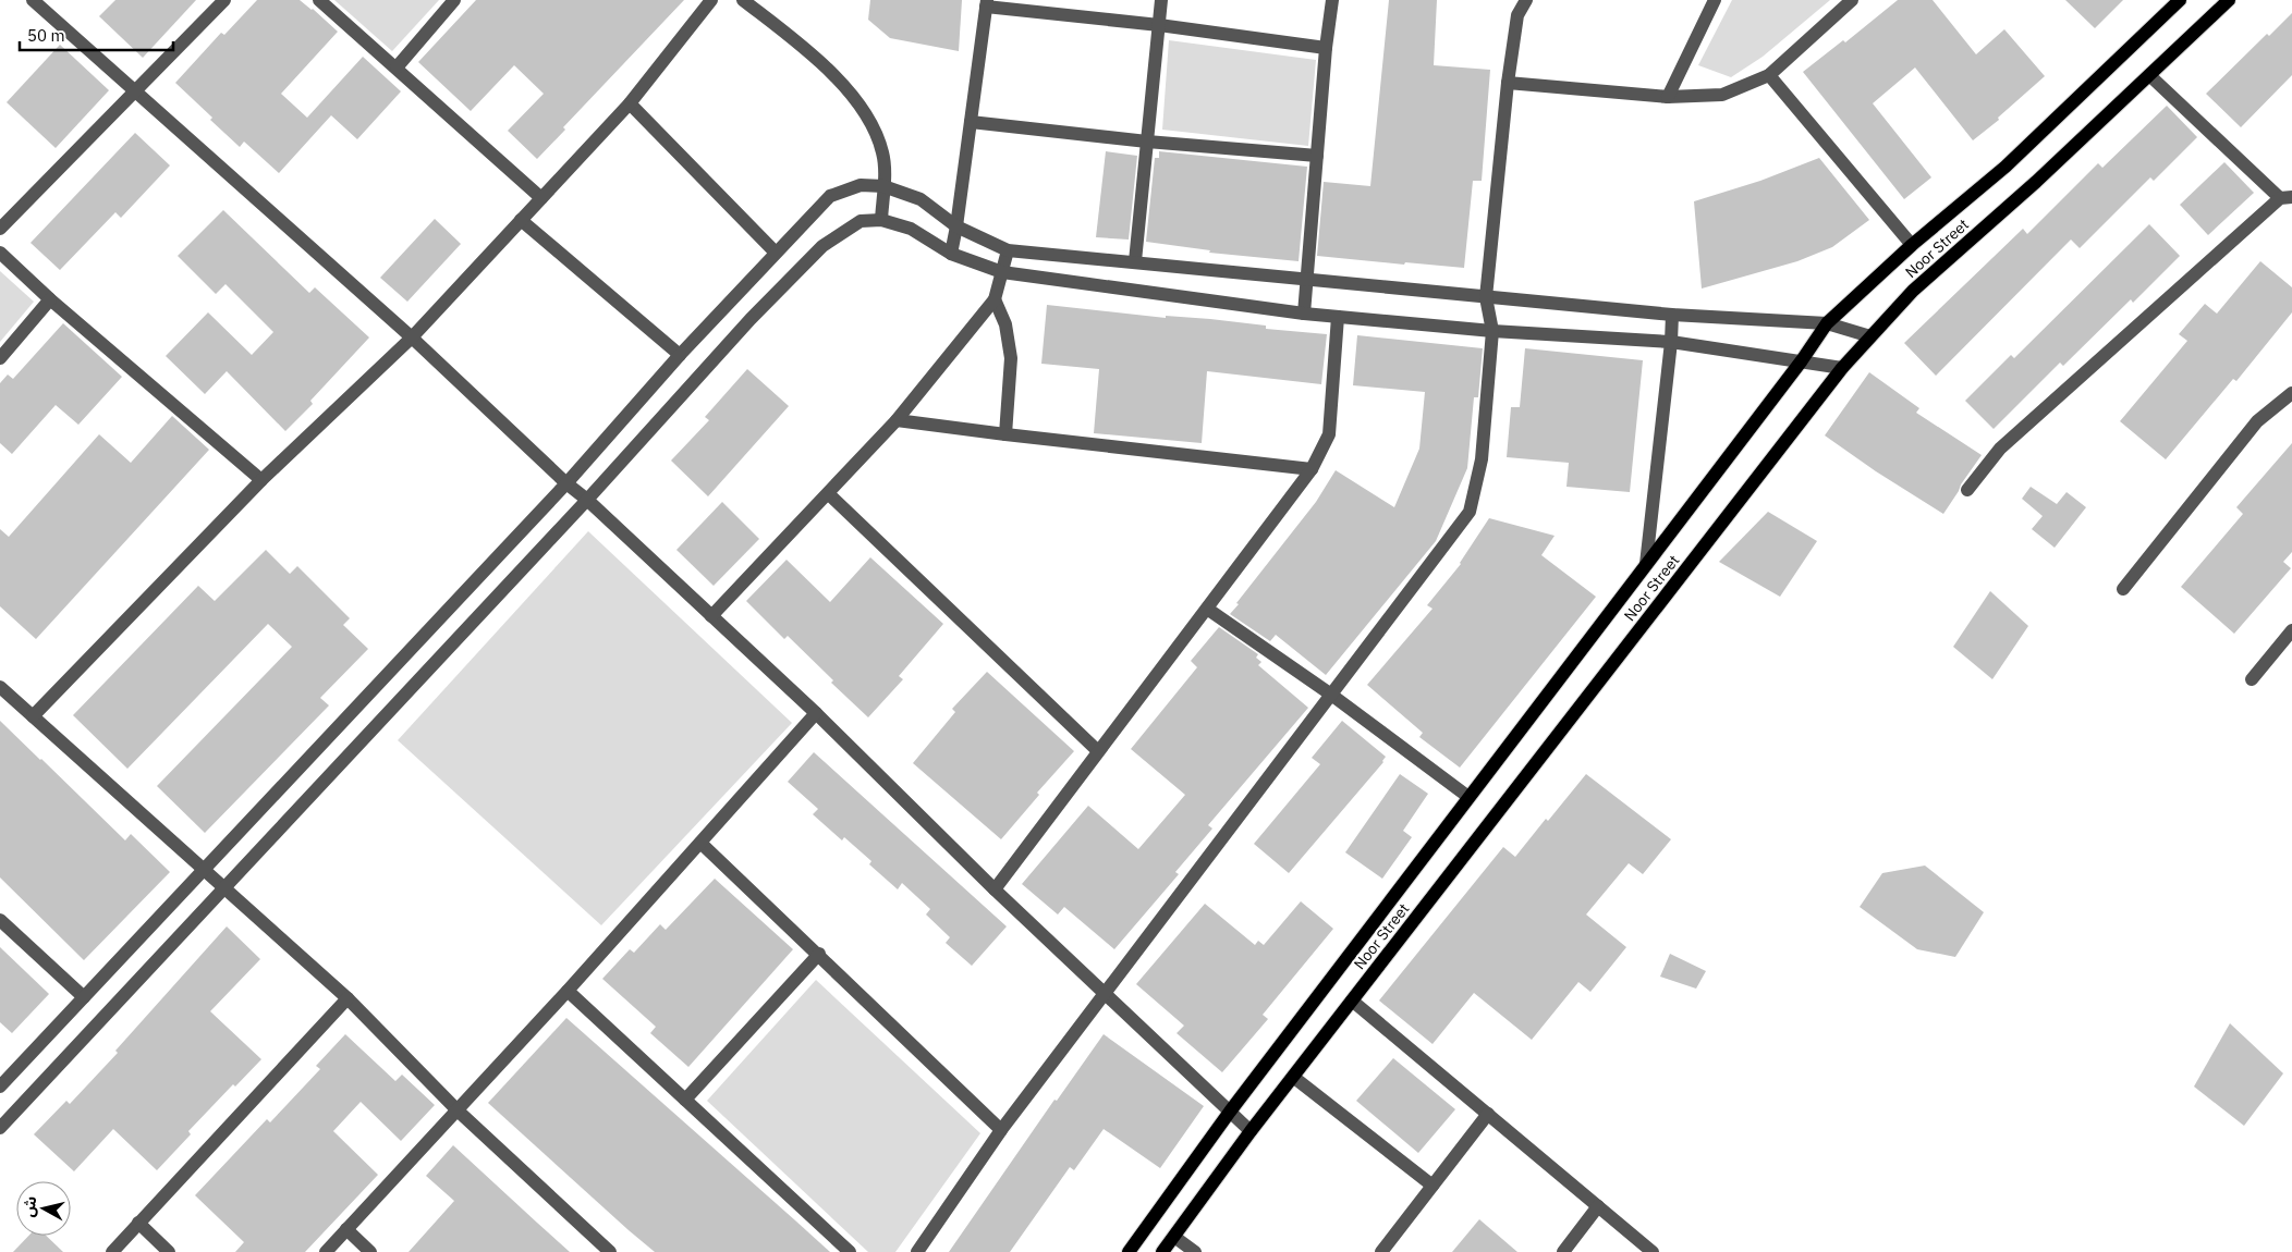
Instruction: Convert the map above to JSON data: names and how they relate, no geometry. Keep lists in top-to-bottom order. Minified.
{"streets":{"main road":["Noor Street"]},"scale_bar":"50 m","north":"left"}
